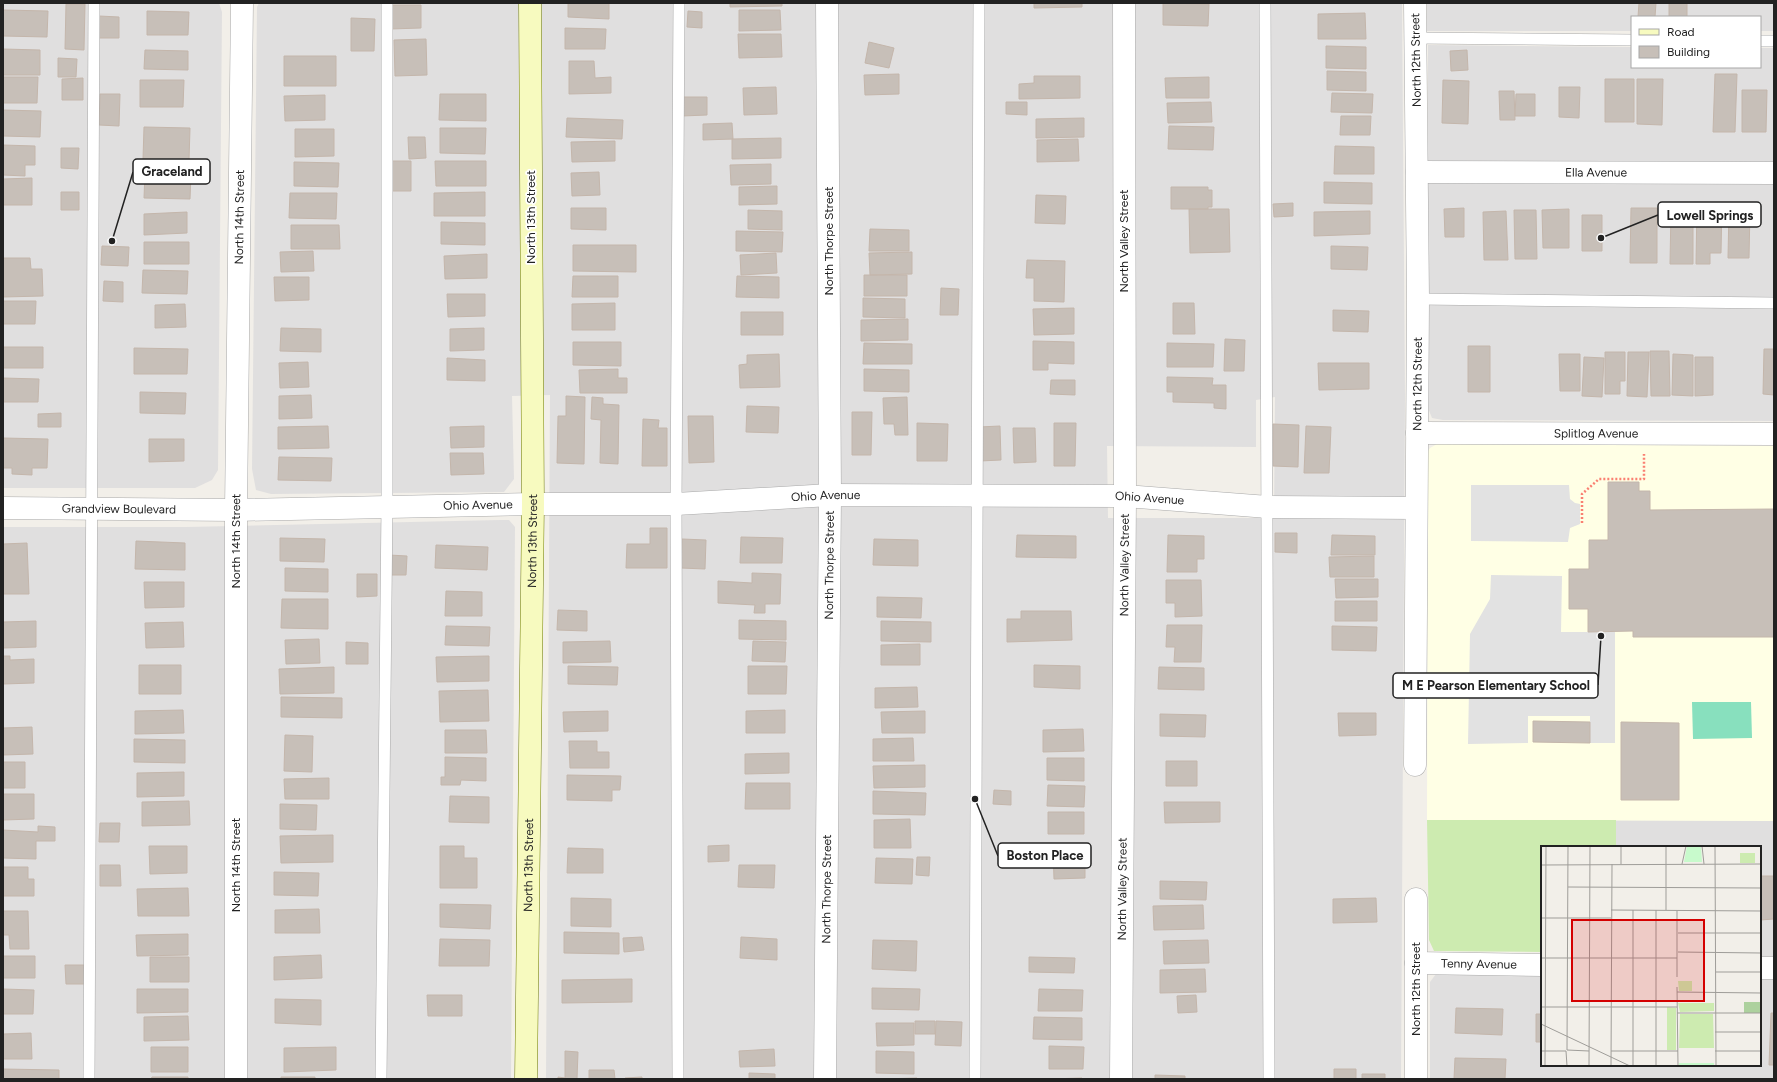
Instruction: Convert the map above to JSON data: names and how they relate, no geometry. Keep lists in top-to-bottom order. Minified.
{"streets":{"street":["North 12th Street","Ella Avenue","North 14th Street","North 13th Street","North Thorpe Street","North Valley Street","Splitlog Avenue","Ohio Avenue","Grandview Boulevard","Tenny Avenue"]},"crossings":[["North 12th Street","Ella Avenue"],["North 12th Street","Splitlog Avenue"],["North 12th Street","Ohio Avenue"],["North 12th Street","Tenny Avenue"],["North 14th Street","Ohio Avenue"],["North 14th Street","Grandview Boulevard"],["North 13th Street","Ohio Avenue"],["North Thorpe Street","Ohio Avenue"],["North Valley Street","Ohio Avenue"],["Ohio Avenue","Grandview Boulevard"]],"places":["Lowell Springs","Graceland","M E Pearson Elementary School","Boston Place"],"legend":["Road","Building"]}
